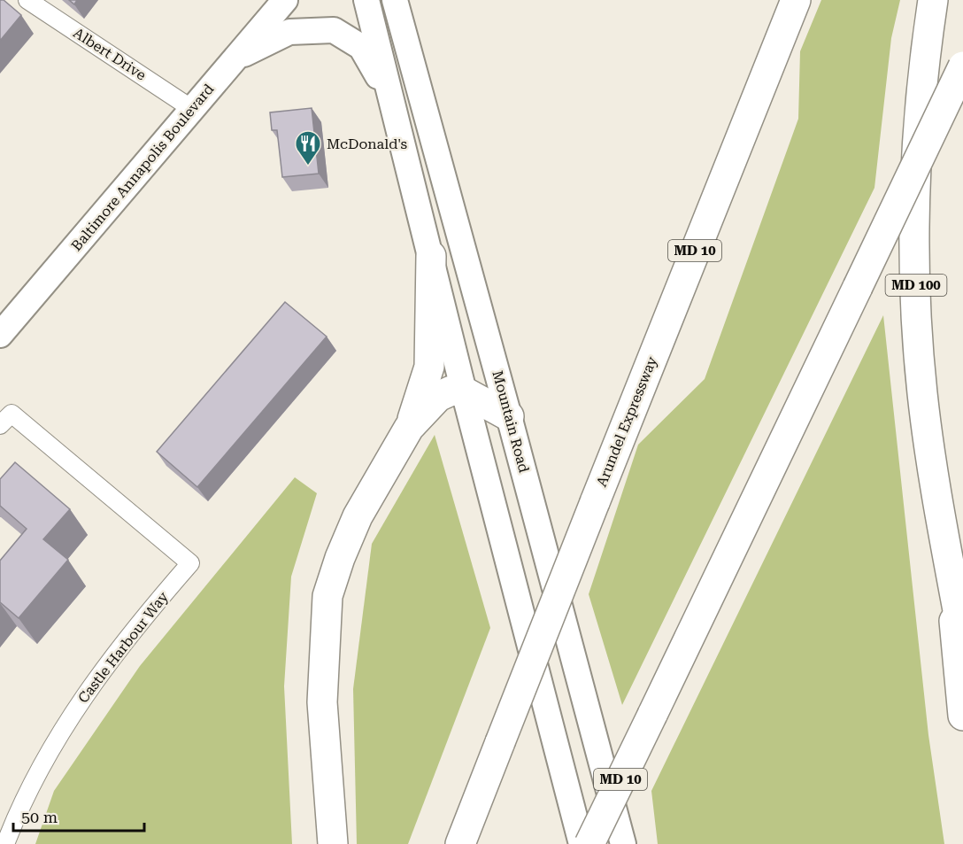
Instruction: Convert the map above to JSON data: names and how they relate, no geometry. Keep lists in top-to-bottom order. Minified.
{"streets":{"highway":["MD 10","MD 100","Arundel Expressway"],"main road":["Baltimore Annapolis Boulevard","Mountain Road"],"street":["Albert Drive","Castle Harbour Way"]},"crossings":[["Albert Drive","Baltimore Annapolis Boulevard"]],"places":{"restaurant":["McDonald's"]},"scale_bar":"50 m"}
